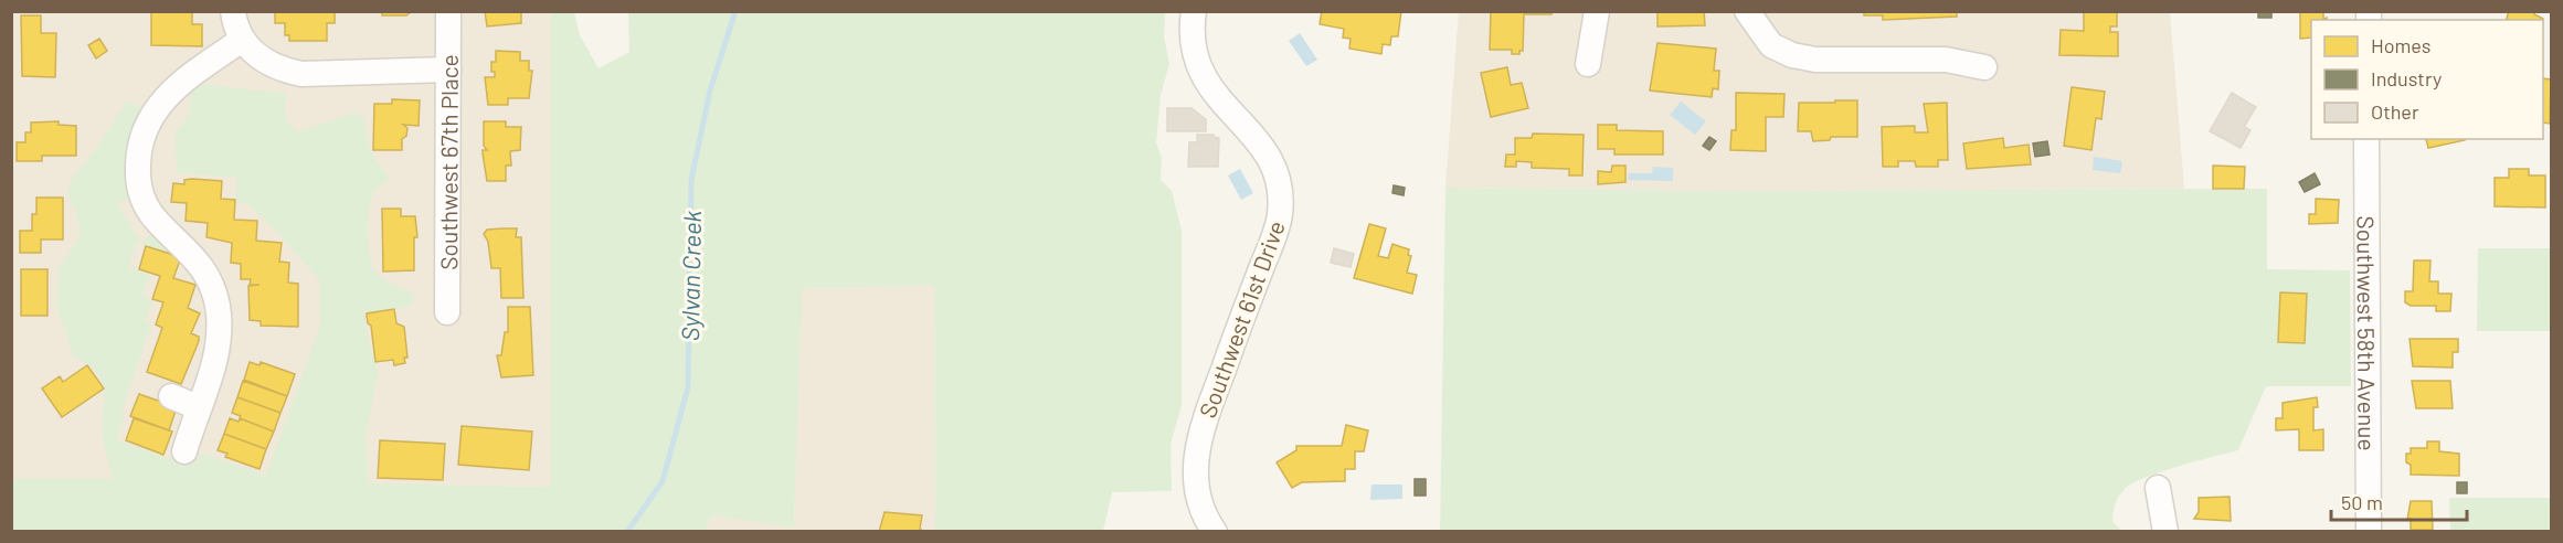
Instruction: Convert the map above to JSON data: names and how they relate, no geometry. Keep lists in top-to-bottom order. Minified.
{"streets":{"street":["Southwest 67th Place","Southwest 61st Drive","Southwest 58th Avenue"]},"water":["Sylvan Creek"],"legend":["Homes","Industry","Other"],"scale_bar":"50 m"}
